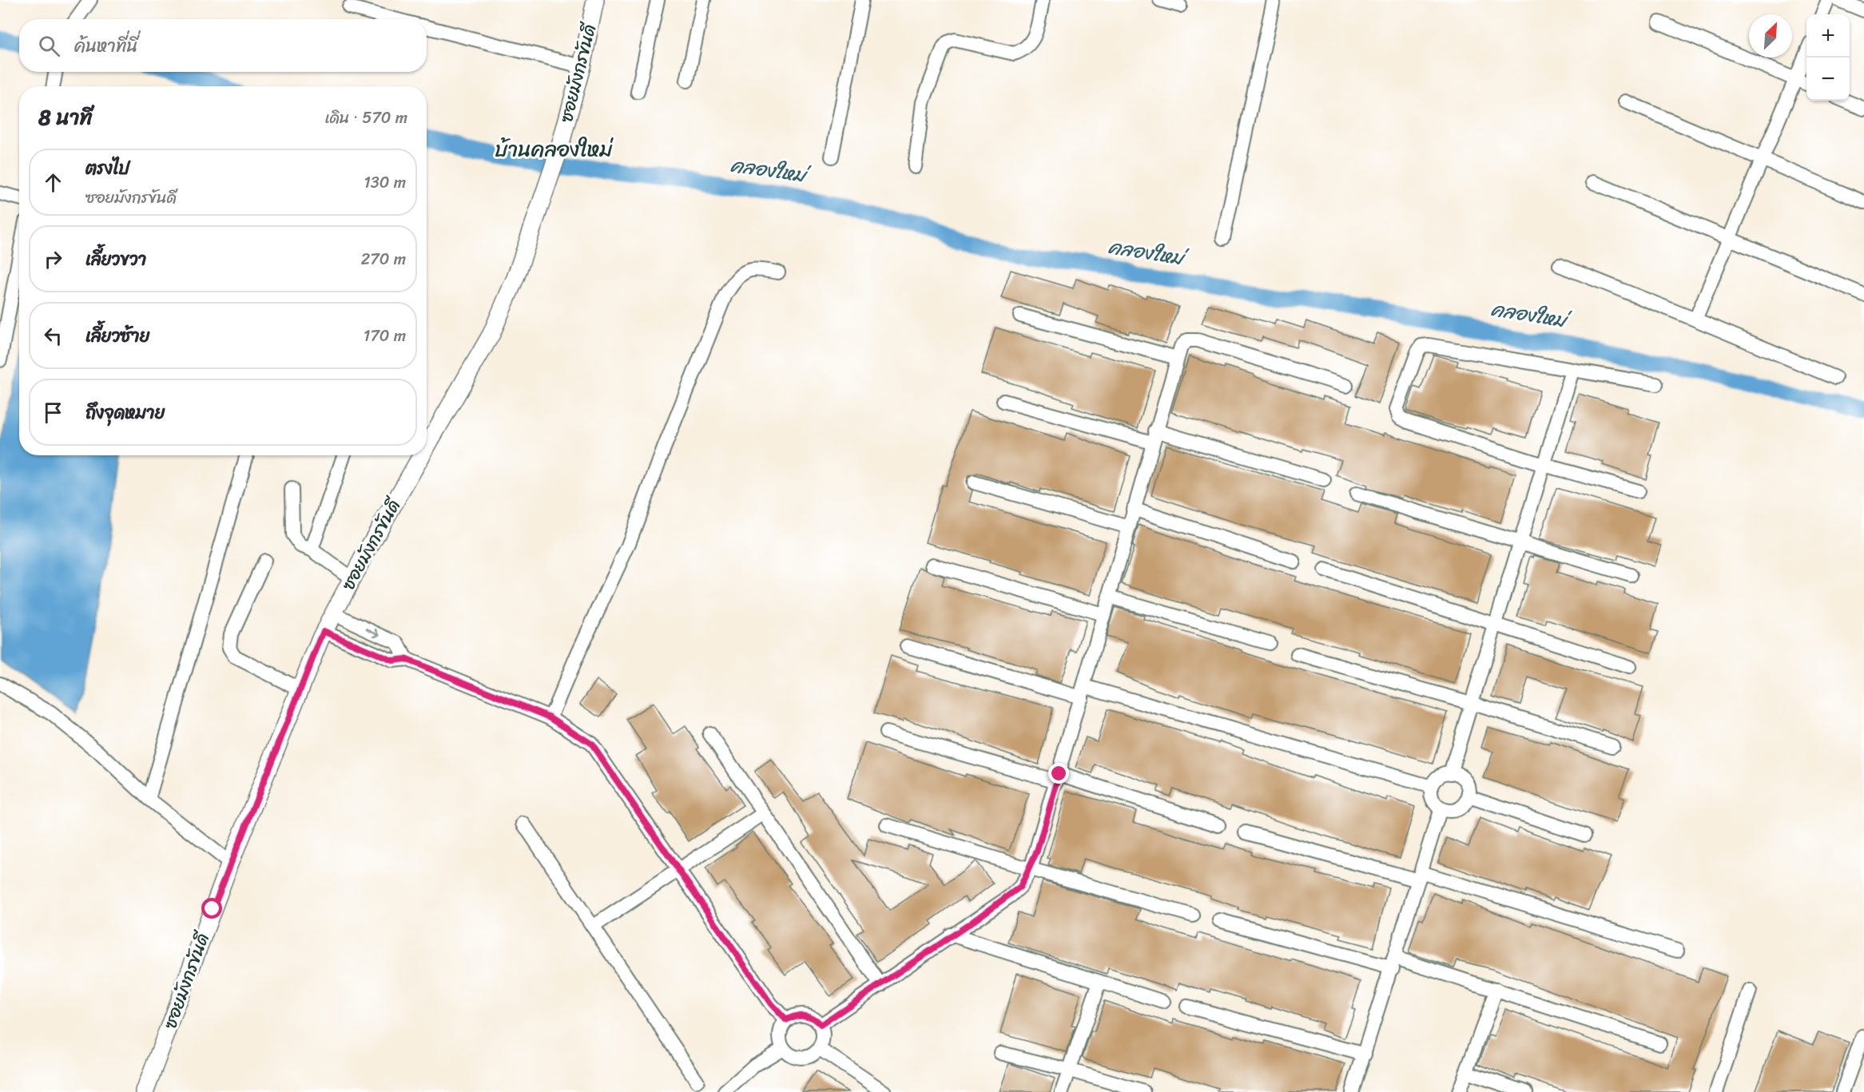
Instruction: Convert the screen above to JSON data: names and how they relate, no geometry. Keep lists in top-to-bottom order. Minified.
{"streets":{"street":["ซอยมังกรขันดี"]},"districts":["บ้านคลองใหม่"],"water":["คลองใหม่"],"north":"top right","page":{"map_buttons":["+","−"],"search":"ค้นหาที่นี่","heading":["8 นาที","เดิน · 570 m"],"list":[["ตรงไป","ซอยมังกรขันดี","130 m"],["เลี้ยวขวา","270 m"],["เลี้ยวซ้าย","170 m"],"ถึงจุดหมาย"]}}
